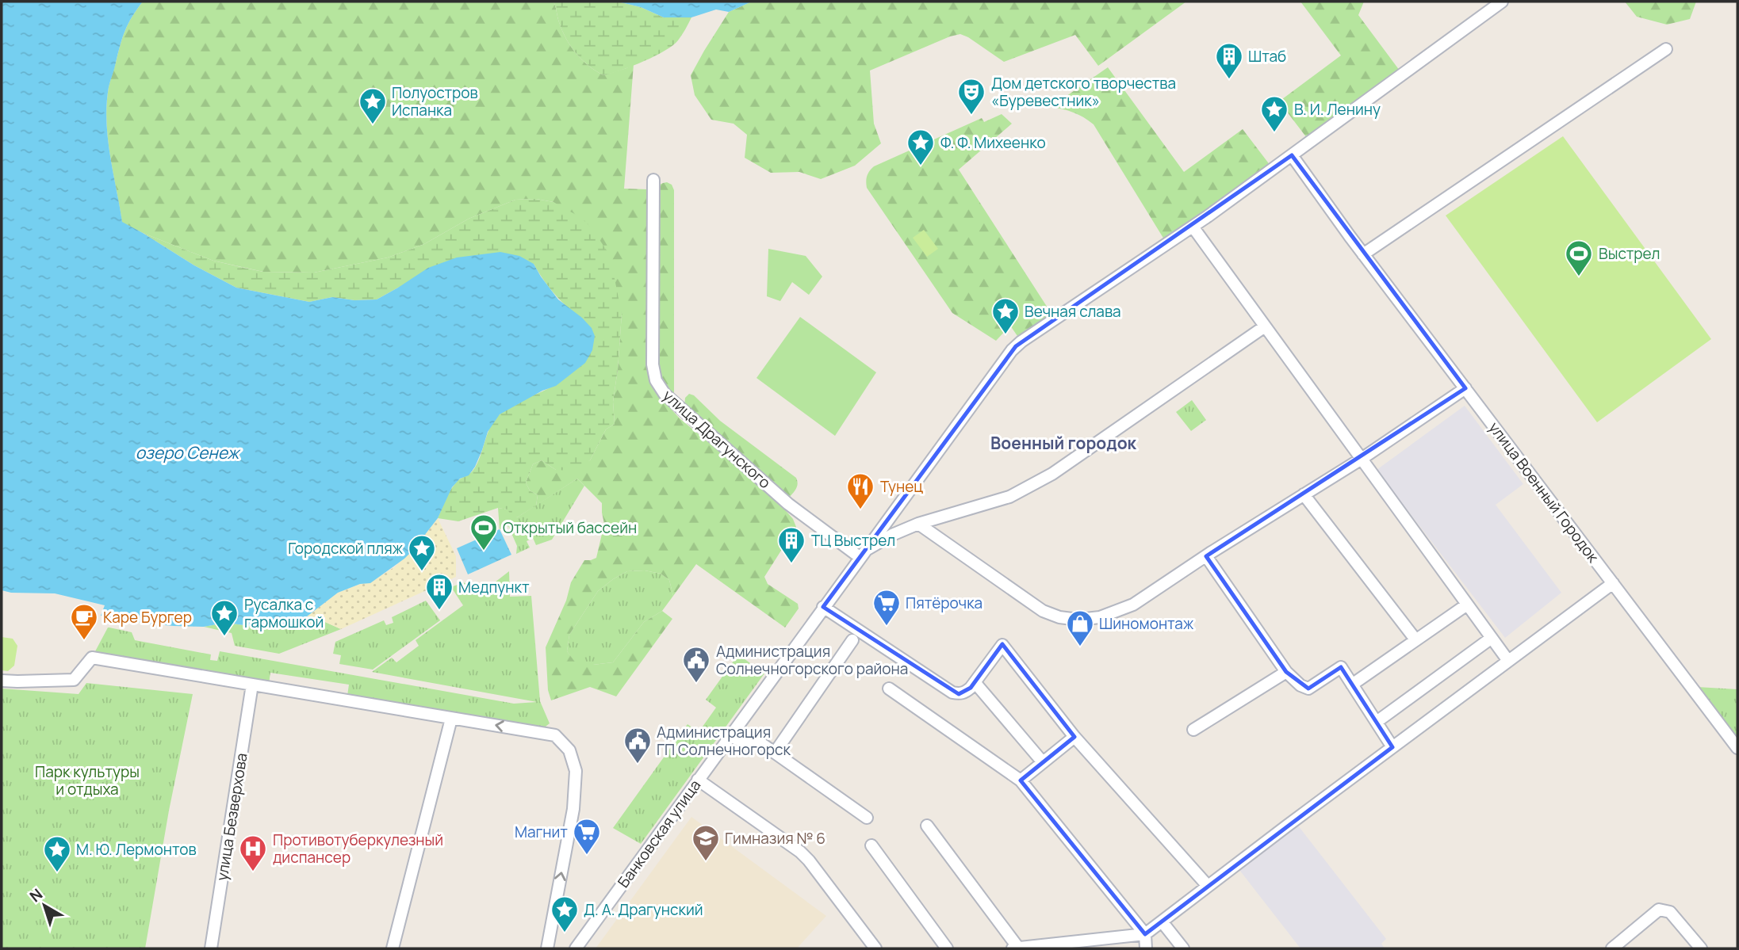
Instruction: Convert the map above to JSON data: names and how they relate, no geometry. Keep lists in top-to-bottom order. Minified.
{"streets":{"street":["улица Драгунского","улица Военный Городок","улица Безверхова","Банковская улица"]},"crossings":[["улица Драгунского","Банковская улица"],["улица Военный Городок","Банковская улица"]],"districts":["Военный городок"],"water":["озеро Сенеж"],"parks":["Парк культуры и отдыха"],"places":{"building":["Штаб","ТЦ Выстрел","Медпункт"],"theatre":["Дом детского творчества «Буревестник»"],"place":["Полуостров Испанка","В. И. Ленину","Ф. Ф. Михеенко","Вечная слава","Городской пляж","Русалка с гармошкой","М. Ю. Лермонтов","Д. А. Драгунский"],"sports":["Выстрел","Открытый бассейн"],"restaurant":["Тунец"],"supermarket":["Пятёрочка","Магнит"],"cafe":["Каре Бургер"],"shop":["Шиномонтаж"],"public building":["Администрация Солнечногорского района","Администрация ГП Солнечногорск"],"school or university":["Гимназия № 6"],"hospital":["Противотуберкулезный диспансер"]},"north":"top left"}
